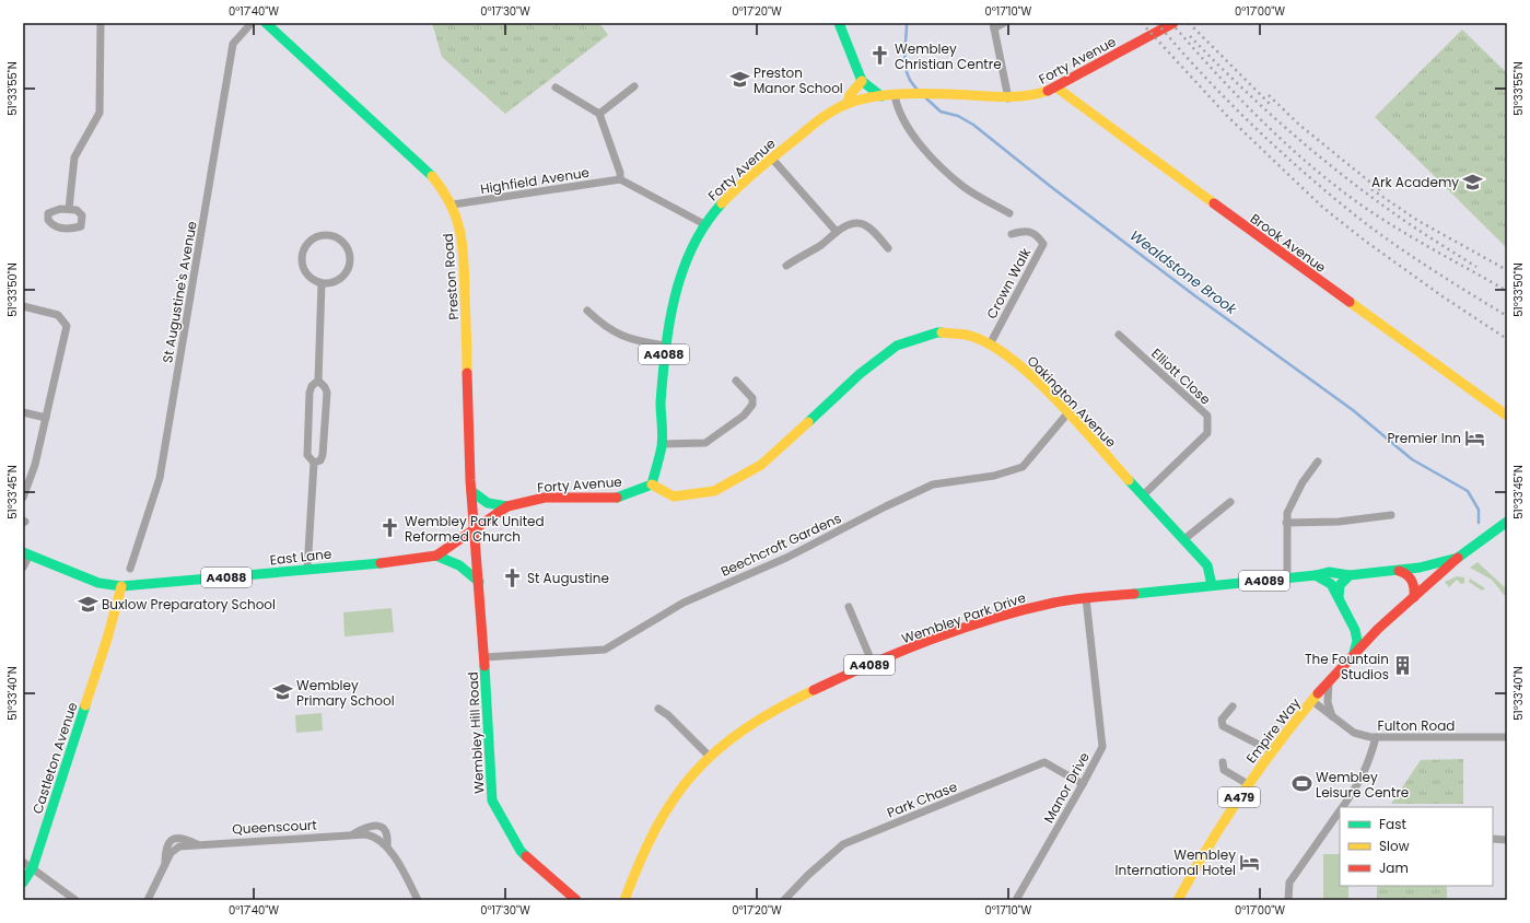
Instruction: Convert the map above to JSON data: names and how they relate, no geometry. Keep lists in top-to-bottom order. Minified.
{"streets":{"main road":["Forty Avenue","Brook Avenue","Preston Road","A4088","Oakington Avenue","East Lane","A4089","Wembley Park Drive","Empire Way","Wembley Hill Road","Castleton Avenue","A479"],"street":["Highfield Avenue","Crown Walk","St Augustine's Avenue","Elliott Close","Beechcroft Gardens","Fulton Road","Manor Drive","Park Chase","Queenscourt"]},"crossings":[["Forty Avenue","Brook Avenue"],["Forty Avenue","Preston Road"],["Forty Avenue","Oakington Avenue"],["Forty Avenue","East Lane"],["Forty Avenue","Wembley Hill Road"],["Highfield Avenue","Preston Road"],["Preston Road","East Lane"],["Preston Road","Wembley Hill Road"],["Crown Walk","Oakington Avenue"],["Elliott Close","Oakington Avenue"],["Oakington Avenue","Beechcroft Gardens"],["Oakington Avenue","Wembley Park Drive"],["Beechcroft Gardens","Wembley Hill Road"],["East Lane","Wembley Hill Road"],["East Lane","Castleton Avenue"],["Wembley Park Drive","Empire Way"],["Wembley Park Drive","Manor Drive"],["Fulton Road","Empire Way"],["Manor Drive","Park Chase"]],"water":["Wealdstone Brook"],"places":{"church":["Wembley Christian Centre","Wembley Park United Reformed Church","St Augustine"],"school or university":["Preston Manor School","Ark Academy","Buxlow Preparatory School","Wembley Primary School"],"hotel":["Premier Inn","Wembley International Hotel"],"building":["The Fountain Studios"],"sports":["Wembley Leisure Centre"]},"legend":["Fast","Slow","Jam"],"coordinates":["0°17'40\"W","0°17'30\"W","0°17'20\"W","0°17'10\"W","0°17'00\"W","51°33'55\"N","51°33'50\"N","51°33'45\"N","51°33'40\"N"]}
